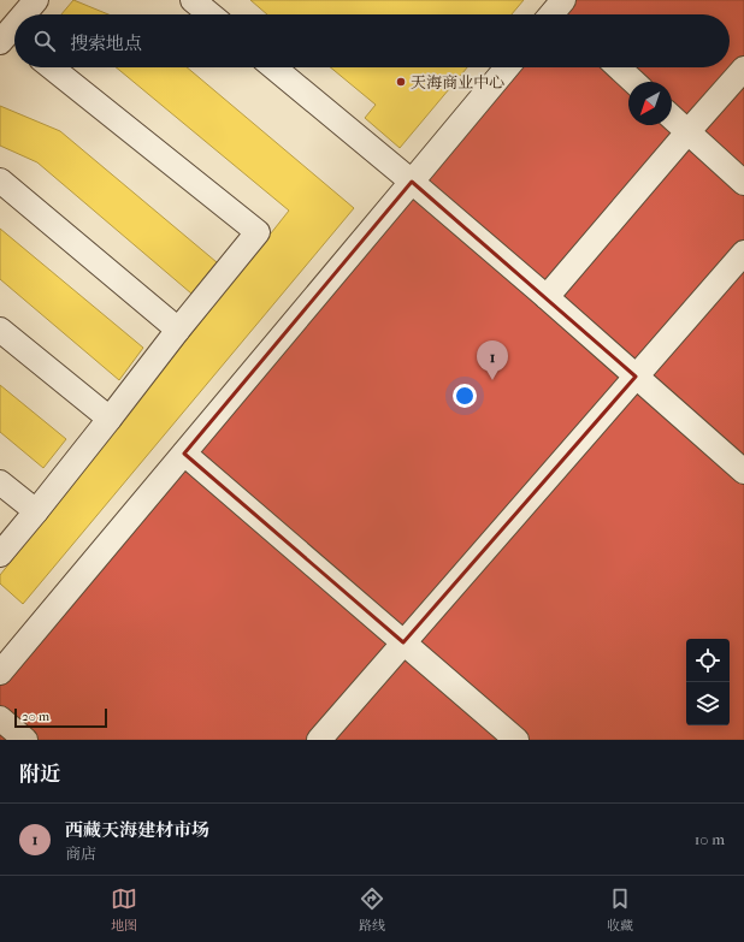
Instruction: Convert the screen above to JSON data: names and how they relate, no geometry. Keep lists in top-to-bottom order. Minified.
{"places":["天海商业中心"],"scale_bar":"20 m","north":"bottom left","page":{"search":"搜索地点","pins":"1","scale":"20 m","heading":"附近","list":[{"mark":"1","name":"西藏天海建材市场","note":"商店","value":"10 m"}],"nav":["地图","路线","收藏"]}}
